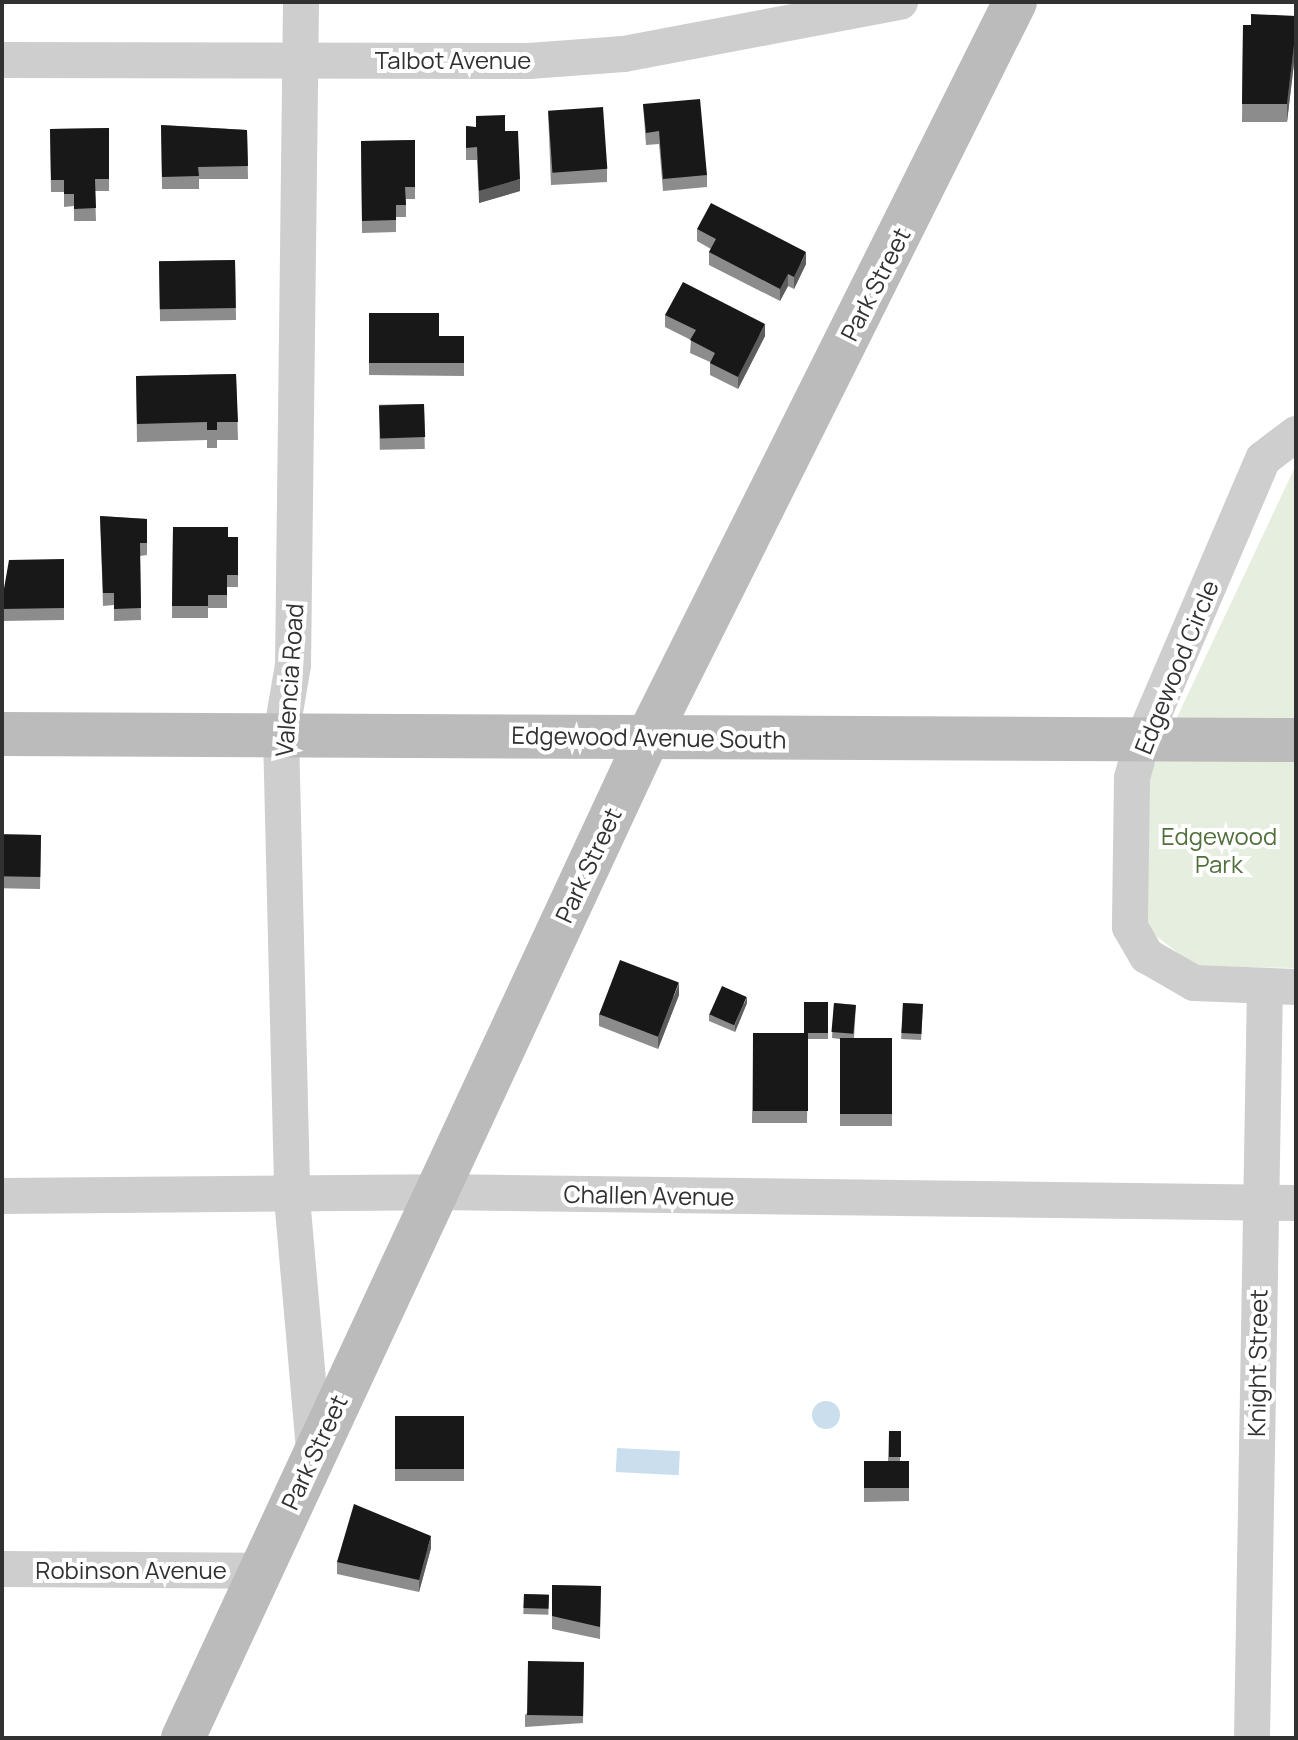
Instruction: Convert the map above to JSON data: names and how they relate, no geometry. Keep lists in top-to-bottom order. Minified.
{"streets":{"street":["Talbot Avenue","Park Street","Edgewood Circle","Valencia Road","Edgewood Avenue South","Challen Avenue","Knight Street","Robinson Avenue"]},"crossings":[["Talbot Avenue","Valencia Road"],["Park Street","Valencia Road"],["Park Street","Edgewood Avenue South"],["Park Street","Challen Avenue"],["Park Street","Robinson Avenue"],["Edgewood Circle","Edgewood Avenue South"],["Edgewood Circle","Knight Street"],["Valencia Road","Edgewood Avenue South"],["Valencia Road","Challen Avenue"],["Challen Avenue","Knight Street"]],"parks":["Edgewood Park"]}
